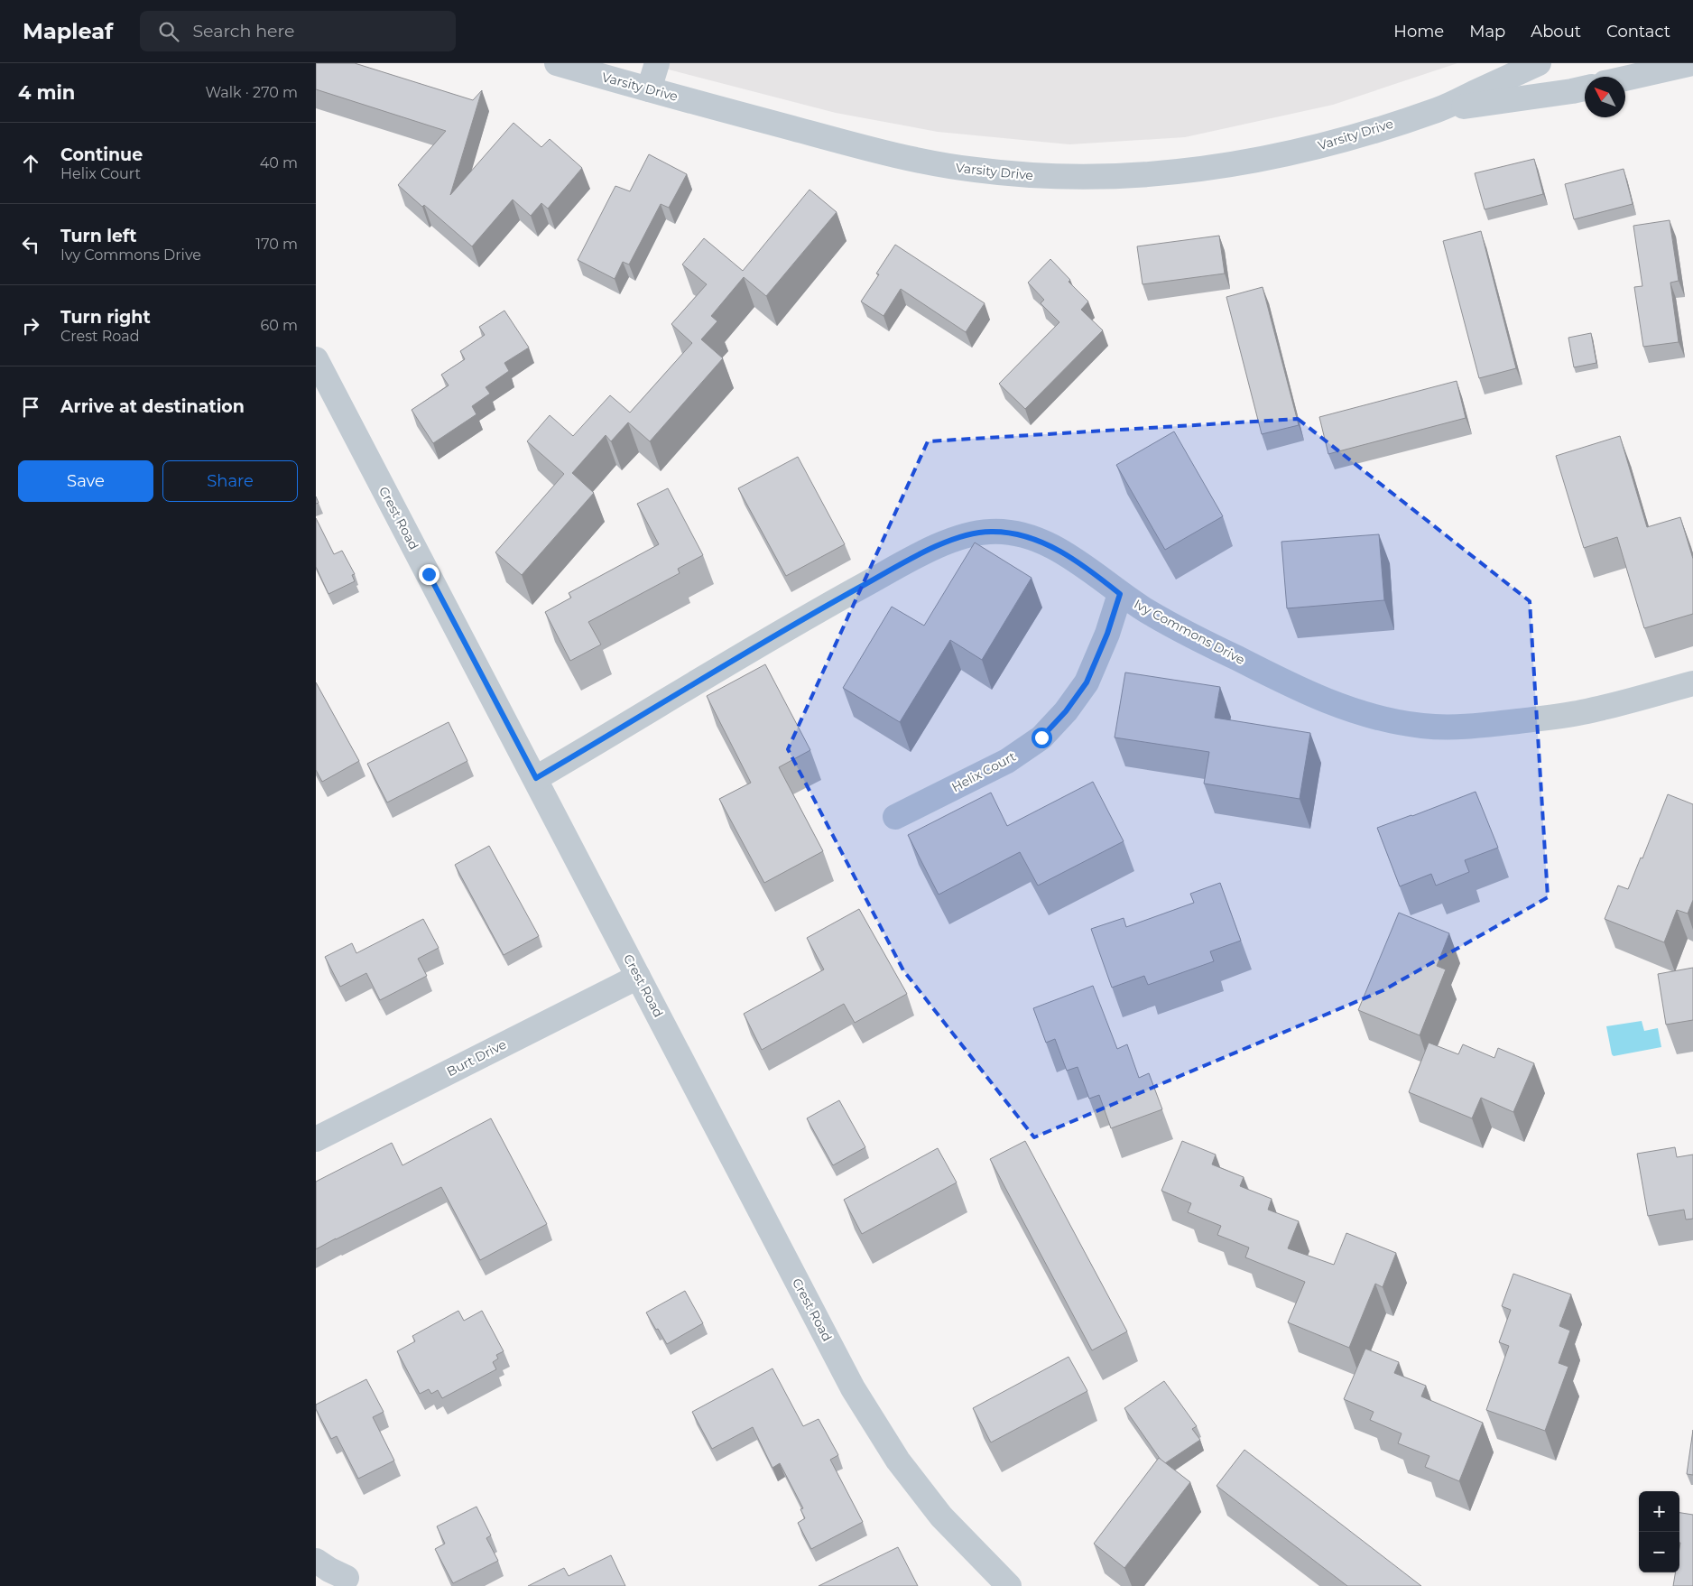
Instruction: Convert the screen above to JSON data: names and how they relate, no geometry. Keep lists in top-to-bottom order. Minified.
{"streets":{"street":["Varsity Drive","Crest Road","Ivy Commons Drive","Helix Court","Burt Drive"]},"crossings":[["Crest Road","Ivy Commons Drive"],["Crest Road","Burt Drive"],["Ivy Commons Drive","Helix Court"]],"north":"top left","page":{"header":"Mapleaf","search":"Search here","nav":["Home","Map","About","Contact"],"heading":["4 min","Walk · 270 m"],"list":[["Continue","Helix Court","40 m"],["Turn left","Ivy Commons Drive","170 m"],["Turn right","Crest Road","60 m"],"Arrive at destination"],"buttons":["Save","Share"],"map_buttons":["+","−"]}}
